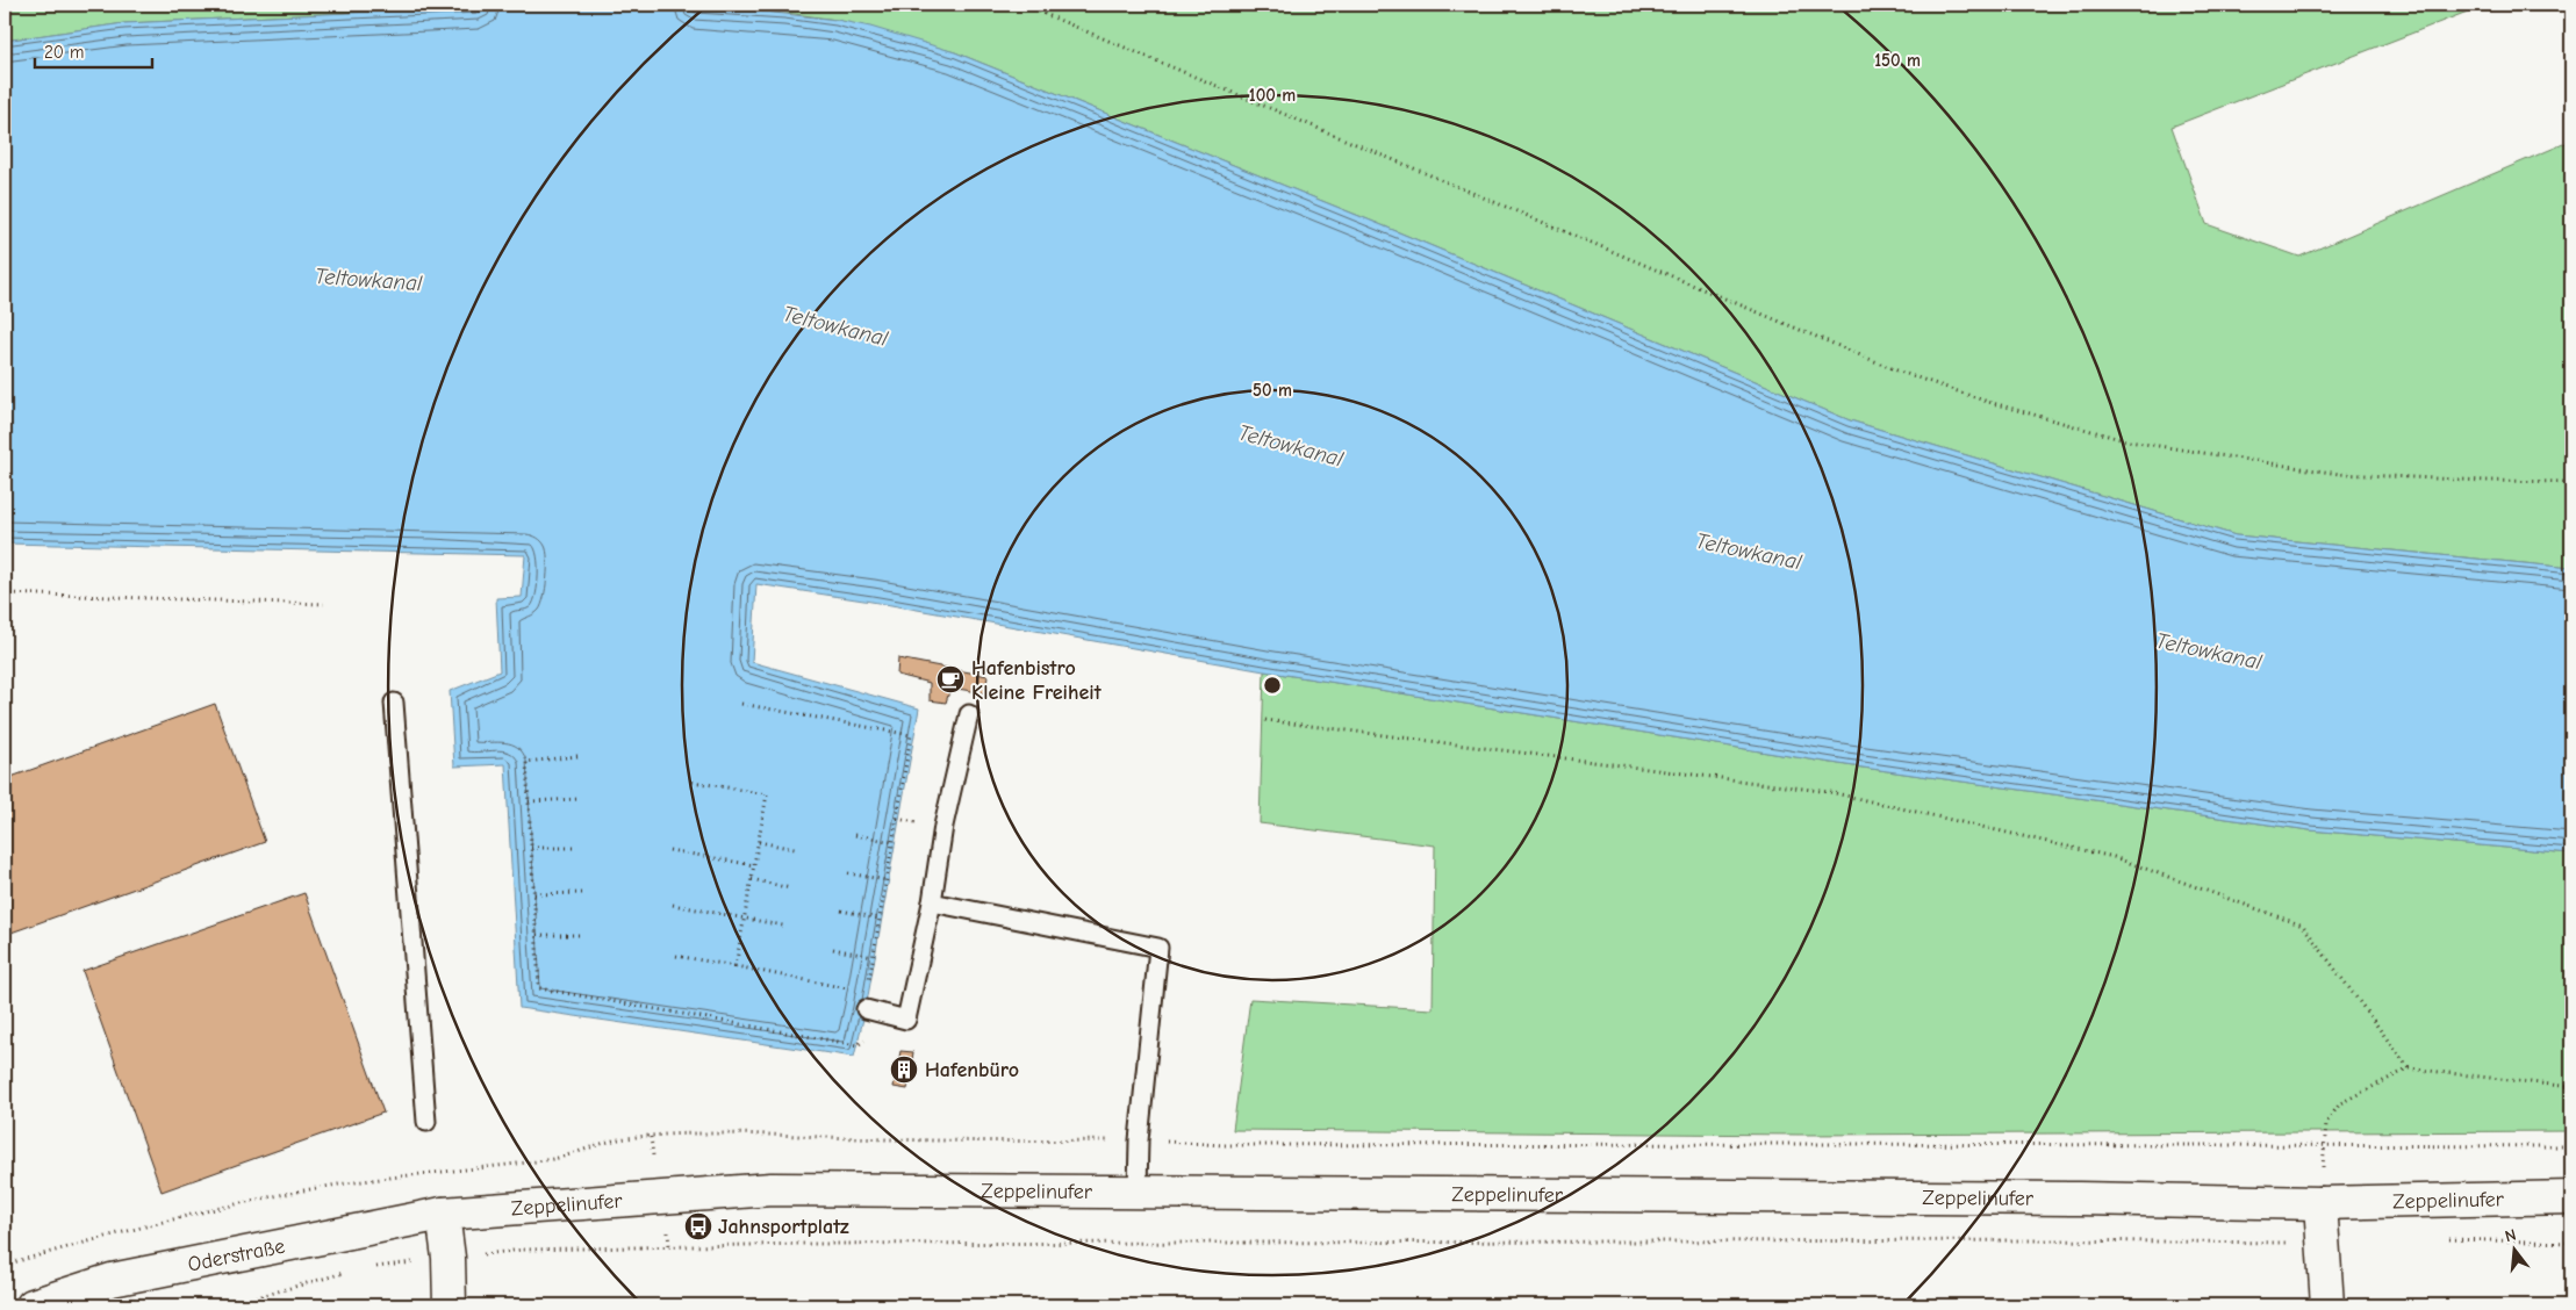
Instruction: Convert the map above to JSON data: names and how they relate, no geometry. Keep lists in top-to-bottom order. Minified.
{"streets":{"main road":["Zeppelinufer","Oderstraße"]},"crossings":[["Zeppelinufer","Oderstraße"]],"water":["Teltowkanal"],"places":{"cafe":["Hafenbistro Kleine Freiheit"],"building":["Hafenbüro"],"bus stop":["Jahnsportplatz"]},"scale_bar":"20 m","north":"top","rings":["150 m","100 m","50 m"]}
